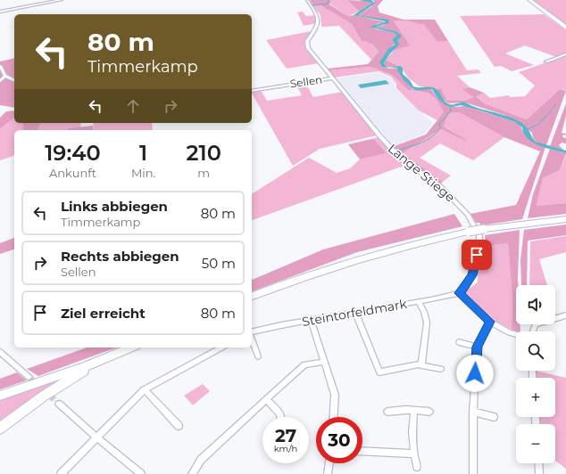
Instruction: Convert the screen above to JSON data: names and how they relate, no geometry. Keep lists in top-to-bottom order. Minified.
{"streets":{"street":["Sellen","Lange Stiege","Steintorfeldmark"]},"crossings":[["Sellen","Lange Stiege"]],"page":{"turn":["80 m","Timmerkamp"],"eta":["19:40","Ankunft","1","Min.","210","m"],"list":[{"name":"Links abbiegen","note":"Timmerkamp","value":"80 m"},{"name":"Rechts abbiegen","note":"Sellen","value":"50 m"},{"name":"Ziel erreicht","value":"80 m"}],"map_buttons":["+","−"],"speed":"27 km/h","limit":"30"}}
